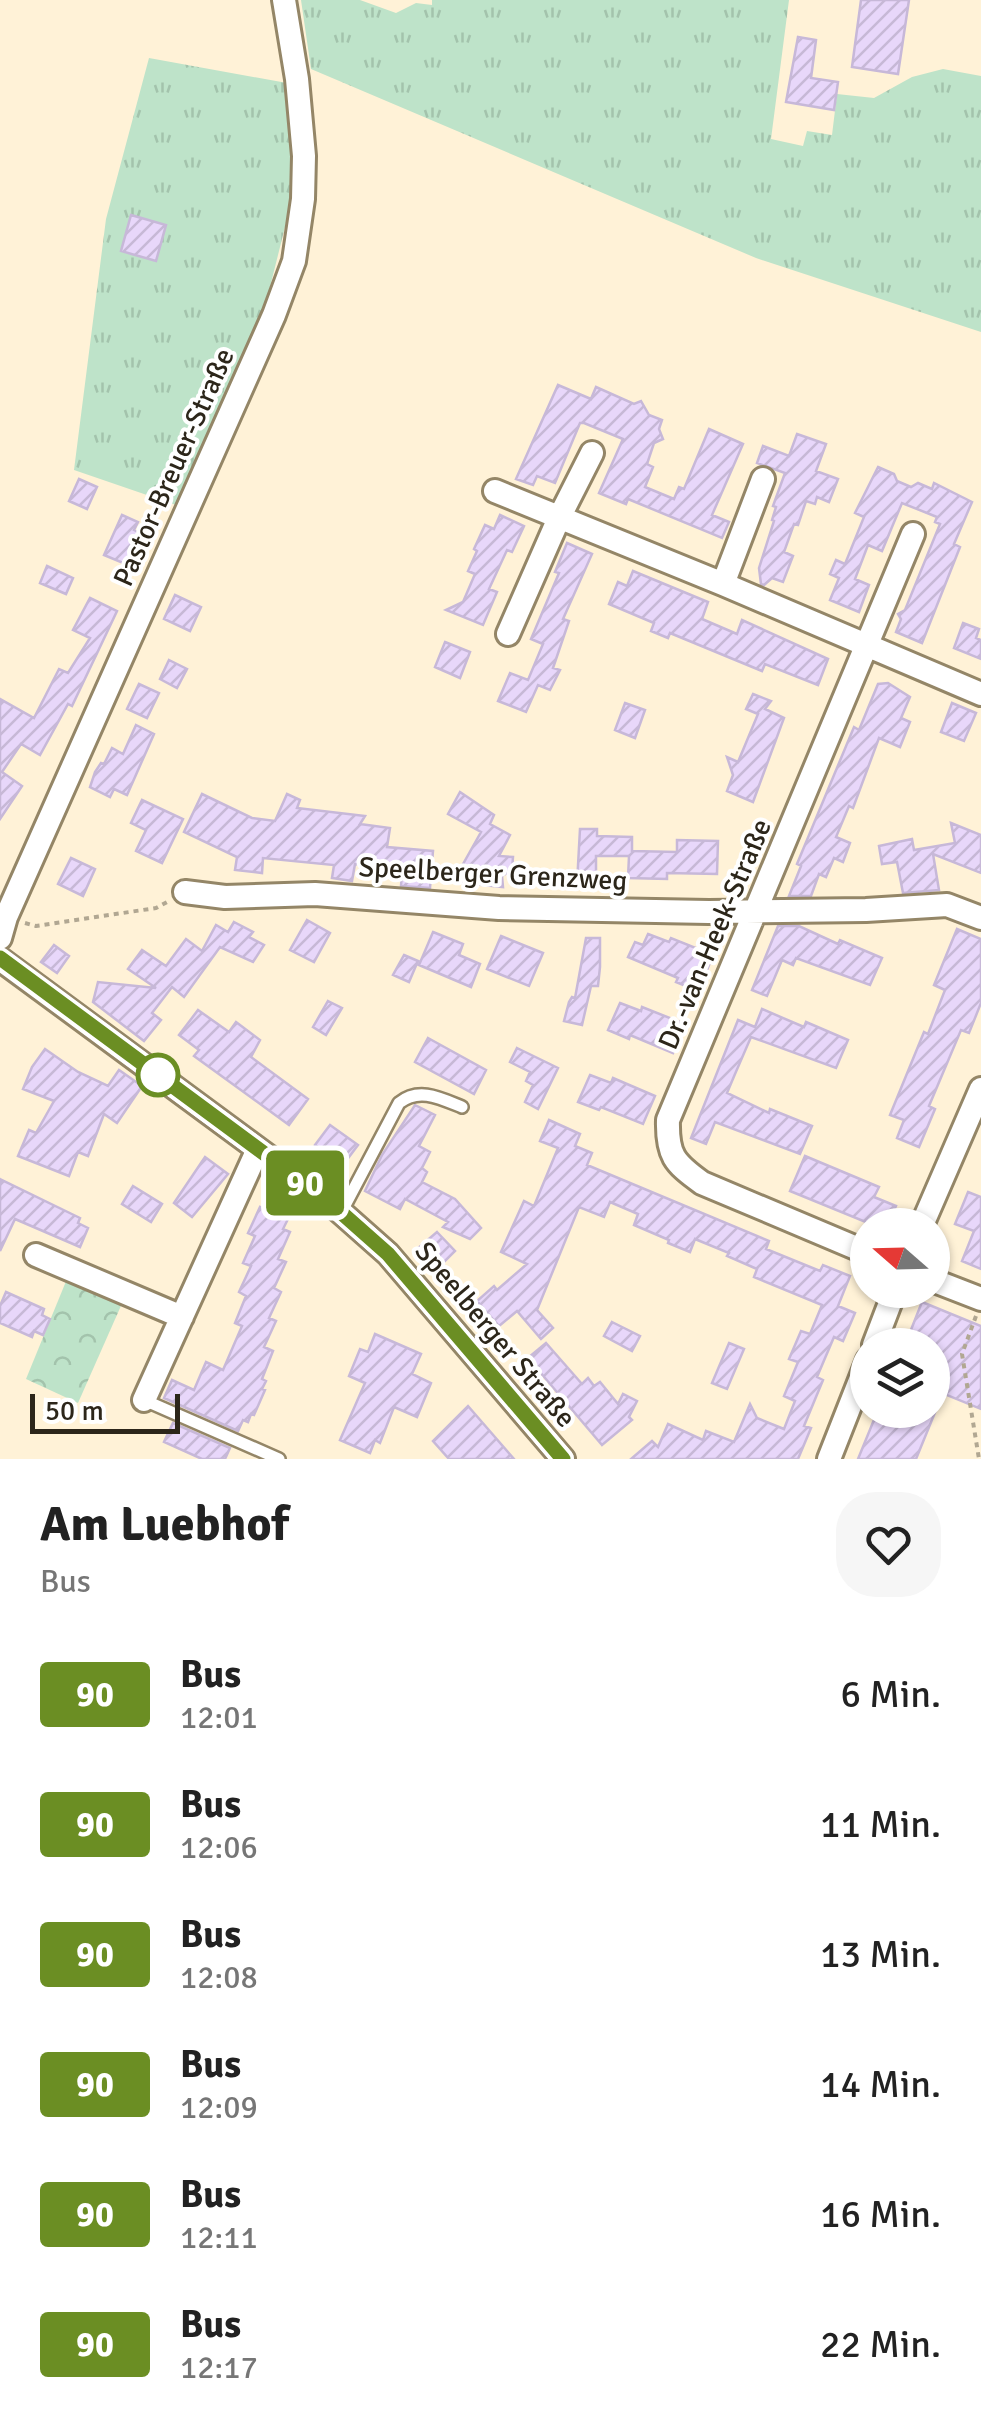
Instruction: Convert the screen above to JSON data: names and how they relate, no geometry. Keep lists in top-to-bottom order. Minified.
{"streets":{"street":["Pastor-Breuer-Straße","Speelberger Grenzweg","Dr.-van-Heek-Straße","Speelberger Straße"]},"crossings":[["Speelberger Grenzweg","Dr.-van-Heek-Straße"]],"lines":["bus line 90"],"scale_bar":"50 m","north":"left","page":{"on_map":"90","scale":"50 m","heading":["Am Luebhof","Bus"],"list":[{"mark":"90","name":"Bus","note":"12:01","value":"6 Min."},{"mark":"90","name":"Bus","note":"12:06","value":"11 Min."},{"mark":"90","name":"Bus","note":"12:08","value":"13 Min."},{"mark":"90","name":"Bus","note":"12:09","value":"14 Min."},{"mark":"90","name":"Bus","note":"12:11","value":"16 Min."},{"mark":"90","name":"Bus","note":"12:17","value":"22 Min."}]}}
